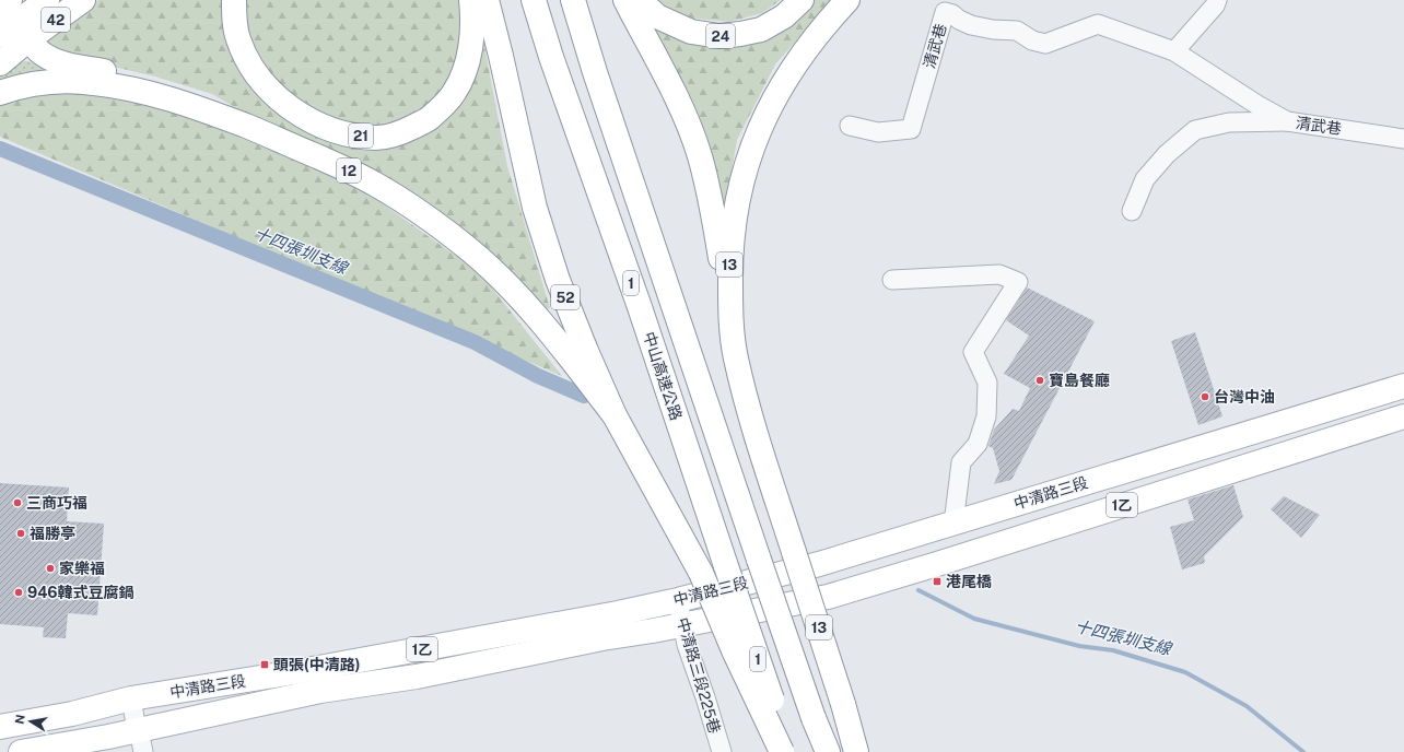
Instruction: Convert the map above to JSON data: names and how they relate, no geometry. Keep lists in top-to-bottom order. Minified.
{"streets":{"main road":["42","24","21","12","13","1","52","中山高速公路","中清路三段","1乙"],"street":["清武巷","中清路三段225巷"]},"crossings":[["12","52"],["中清路三段","中清路三段225巷"]],"water":["十四張圳支線"],"places":{"other":["寶島餐廳","台灣中油","三商巧福","福勝亭","家樂福","946韓式豆腐鍋"],"transit":["港尾橋","頭張(中清路)"]},"north":"left"}
